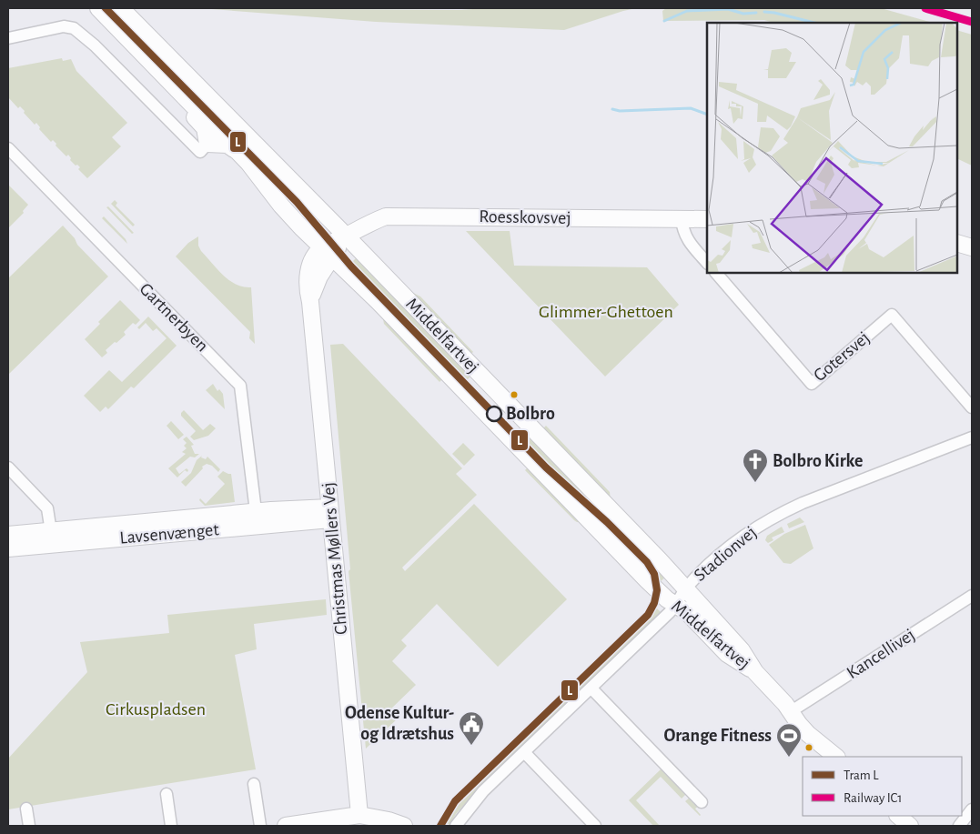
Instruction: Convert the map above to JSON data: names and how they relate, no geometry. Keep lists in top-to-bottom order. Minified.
{"streets":{"street":["Roesskovsvej","Gartnerbyen","Middelfartvej","Gotersvej","Lavsenvænget","Stadionvej","Christmas Møllers Vej","Kancellivej"]},"crossings":[["Roesskovsvej","Middelfartvej"],["Roesskovsvej","Christmas Møllers Vej"],["Gartnerbyen","Lavsenvænget"],["Middelfartvej","Stadionvej"],["Middelfartvej","Christmas Møllers Vej"],["Middelfartvej","Kancellivej"],["Lavsenvænget","Christmas Møllers Vej"]],"parks":["Glimmer-Ghettoen","Cirkuspladsen"],"places":{"other":["Bolbro"],"church":["Bolbro Kirke"],"public building":["Odense Kultur- og Idrætshus"],"sports":["Orange Fitness"]},"lines":["tram line L","rail line IC1"],"legend":["Tram L","Railway IC1"]}
